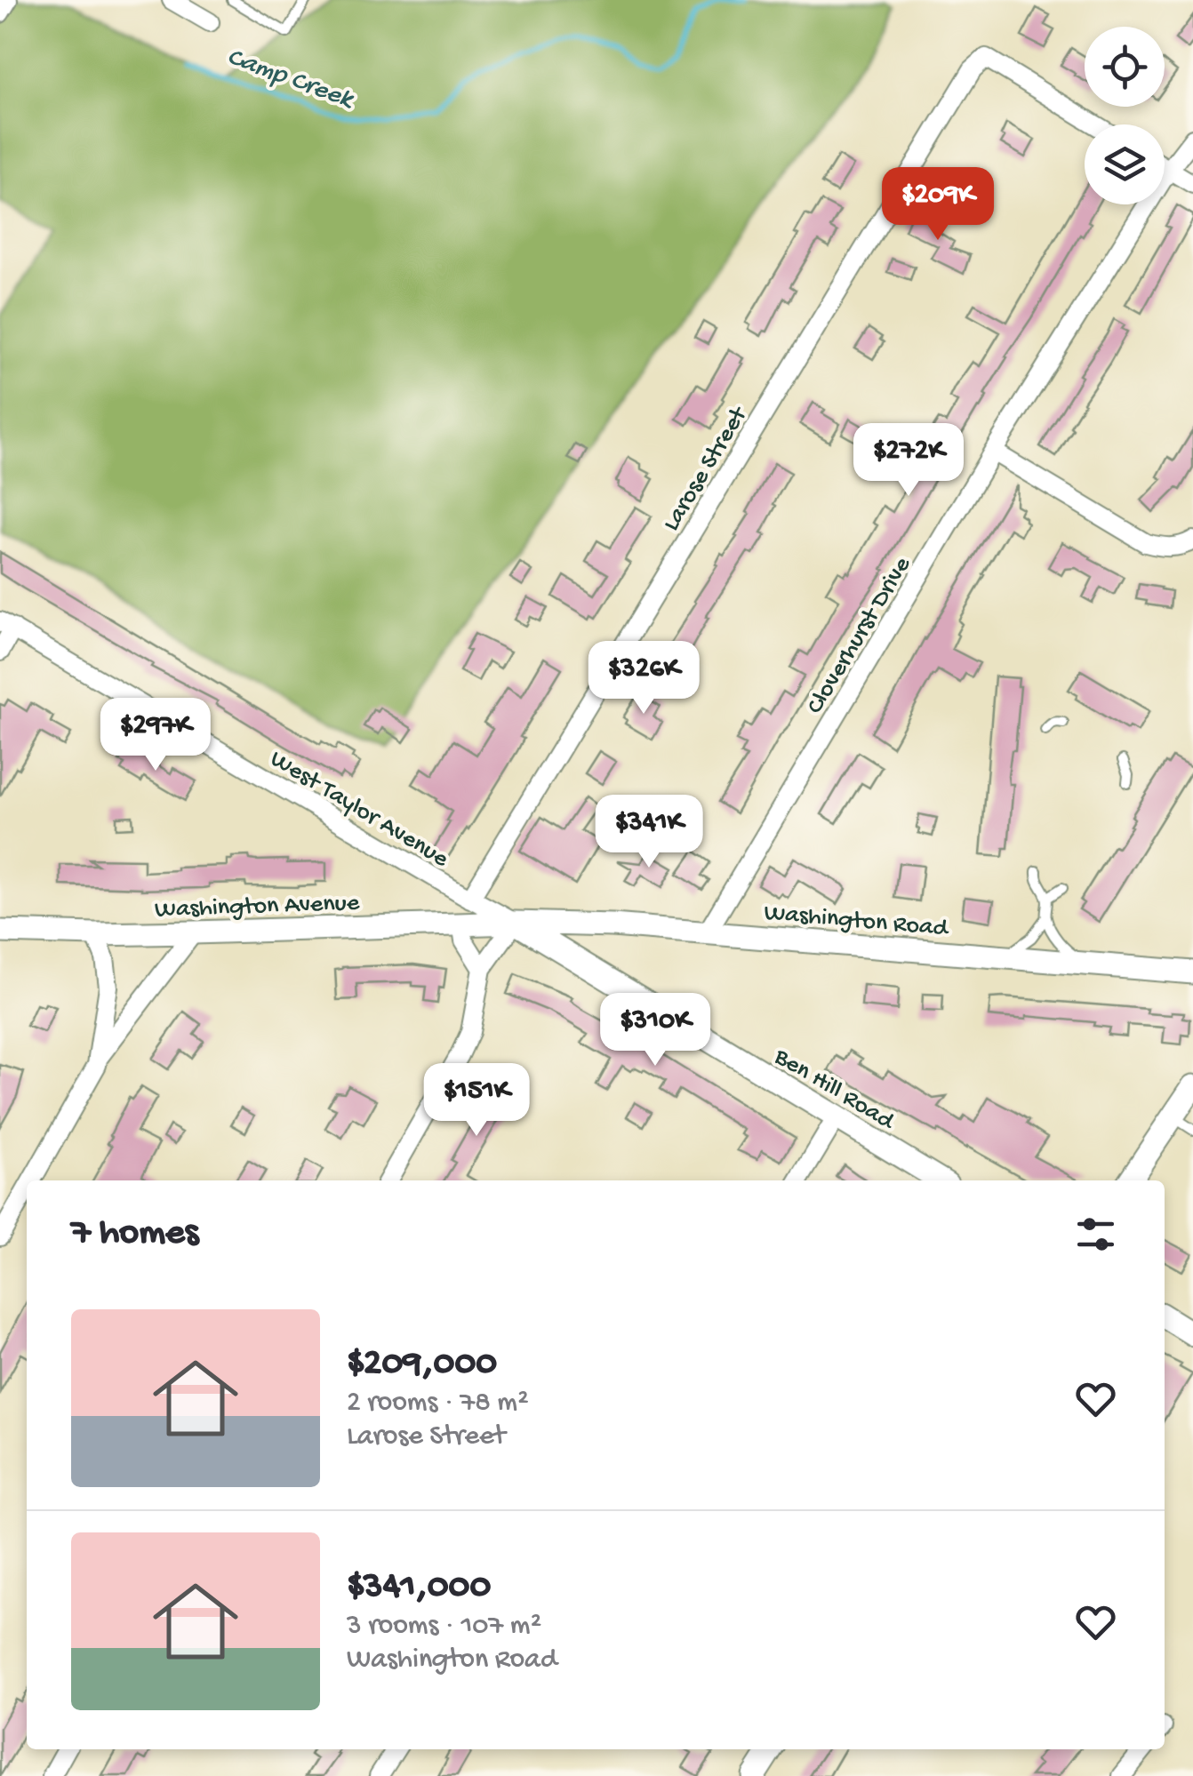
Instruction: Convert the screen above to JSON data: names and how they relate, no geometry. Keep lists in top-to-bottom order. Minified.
{"streets":{"street":["Larose Street","Cloverhurst Drive","West Taylor Avenue","Washington Avenue","Washington Road","Ben Hill Road"]},"crossings":[["Larose Street","West Taylor Avenue"],["Cloverhurst Drive","Washington Road"],["West Taylor Avenue","Washington Avenue"],["West Taylor Avenue","Washington Road"],["West Taylor Avenue","Ben Hill Road"],["Washington Avenue","Washington Road"],["Washington Avenue","Ben Hill Road"],["Washington Road","Ben Hill Road"]],"water":["Camp Creek"],"page":{"price":["$209K","$272K","$326K","$297K","$341K","$310K","$151K"],"heading":"7 homes","list":[{"name":"$209,000","note":"2 rooms · 78 m² · Larose Street"},{"name":"$341,000","note":"3 rooms · 107 m² · Washington Road"}]}}
